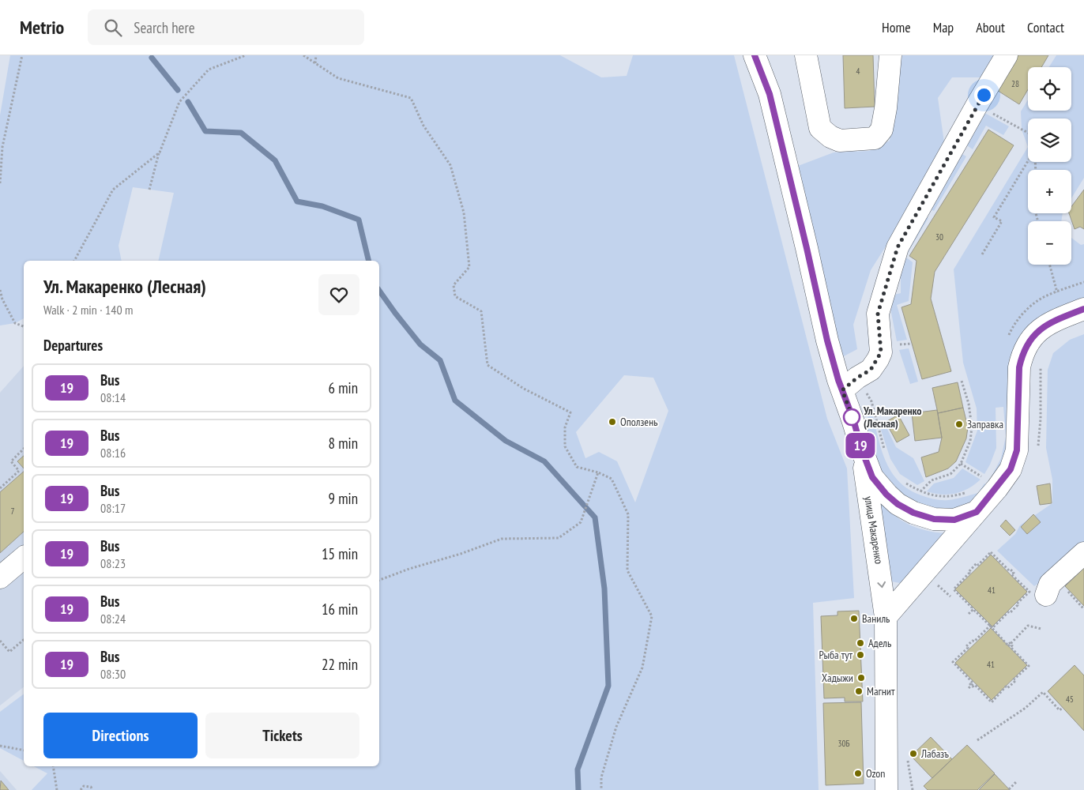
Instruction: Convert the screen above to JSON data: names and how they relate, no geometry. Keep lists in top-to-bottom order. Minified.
{"streets":{"street":["улица Макаренко"]},"places":["Ул. Макаренко (Лесная)","Оползень","Заправка","Ваниль","Адель","Рыба тут","Хадыжи","Магнит","Лабазъ","Ozon"],"lines":["bus line 19"],"house_numbers":["4","28","30","7","41","41","45","30Б"],"page":{"header":"Metrio","search":"Search here","nav":["Home","Map","About","Contact"],"on_map":"19","map_buttons":["+","−"],"heading":[["Ул. Макаренко (Лесная)","Walk · 2 min · 140 m"],"Departures"],"list":[{"mark":"19","name":"Bus","note":"08:14","value":"6 min"},{"mark":"19","name":"Bus","note":"08:16","value":"8 min"},{"mark":"19","name":"Bus","note":"08:17","value":"9 min"},{"mark":"19","name":"Bus","note":"08:23","value":"15 min"},{"mark":"19","name":"Bus","note":"08:24","value":"16 min"},{"mark":"19","name":"Bus","note":"08:30","value":"22 min"}],"buttons":["Directions","Tickets"]}}
